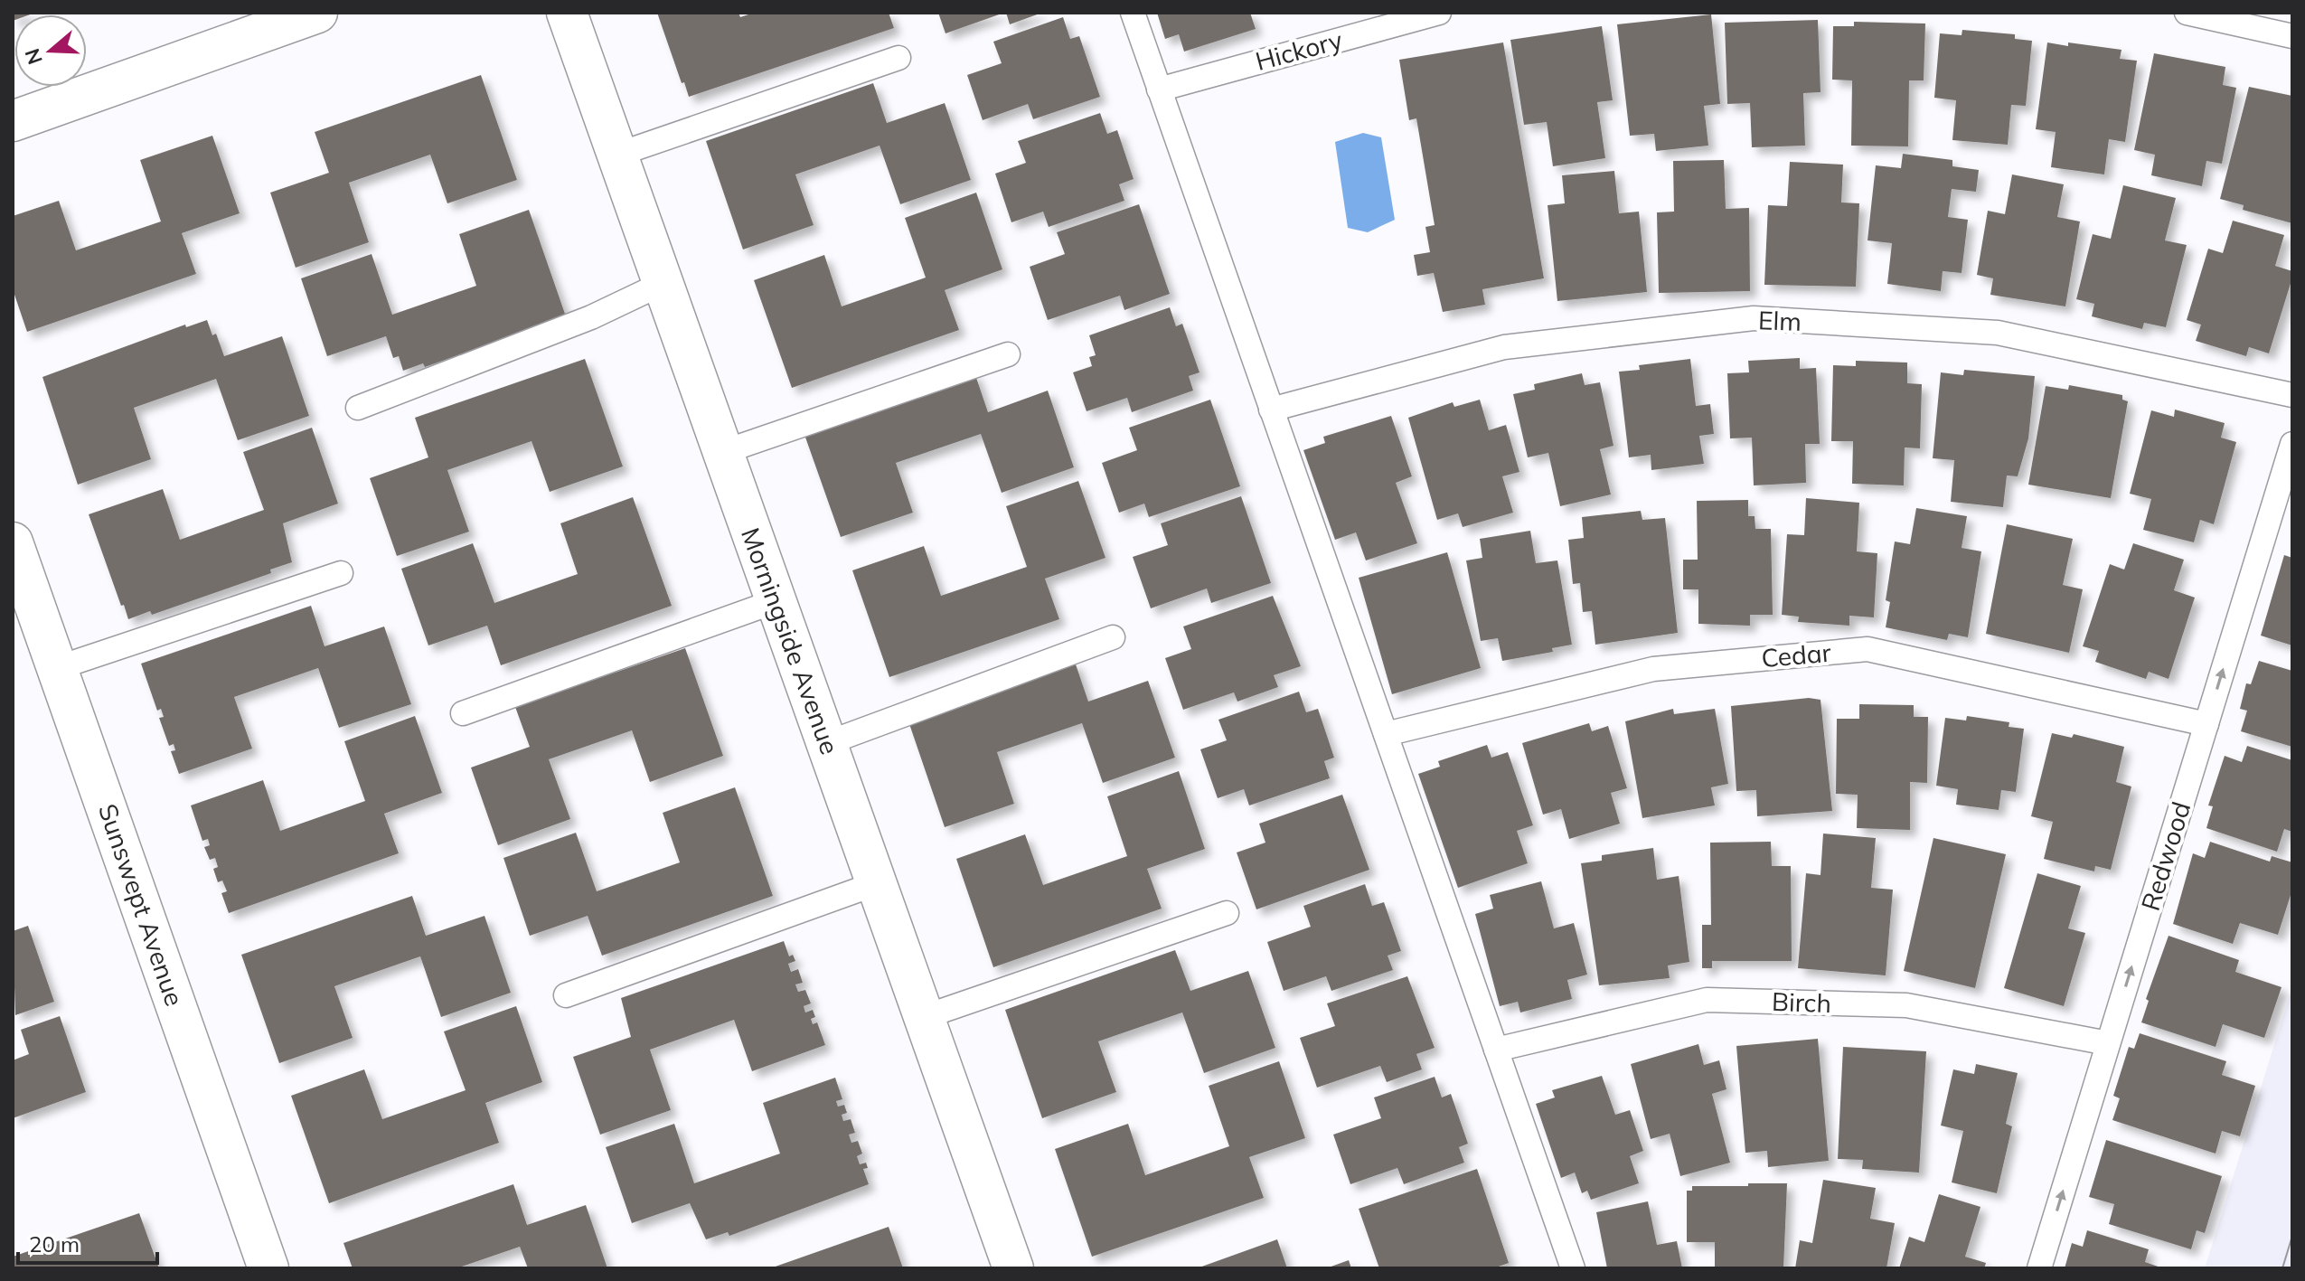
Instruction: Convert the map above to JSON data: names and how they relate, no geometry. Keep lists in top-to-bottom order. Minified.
{"streets":{"street":["Morningside Avenue","Sunswept Avenue"],"lane":["Hickory","Elm","Cedar","Redwood","Birch"]},"crossings":[["Cedar","Redwood"],["Redwood","Birch"]],"one_way":["Redwood"],"scale_bar":"20 m","north":"left"}
